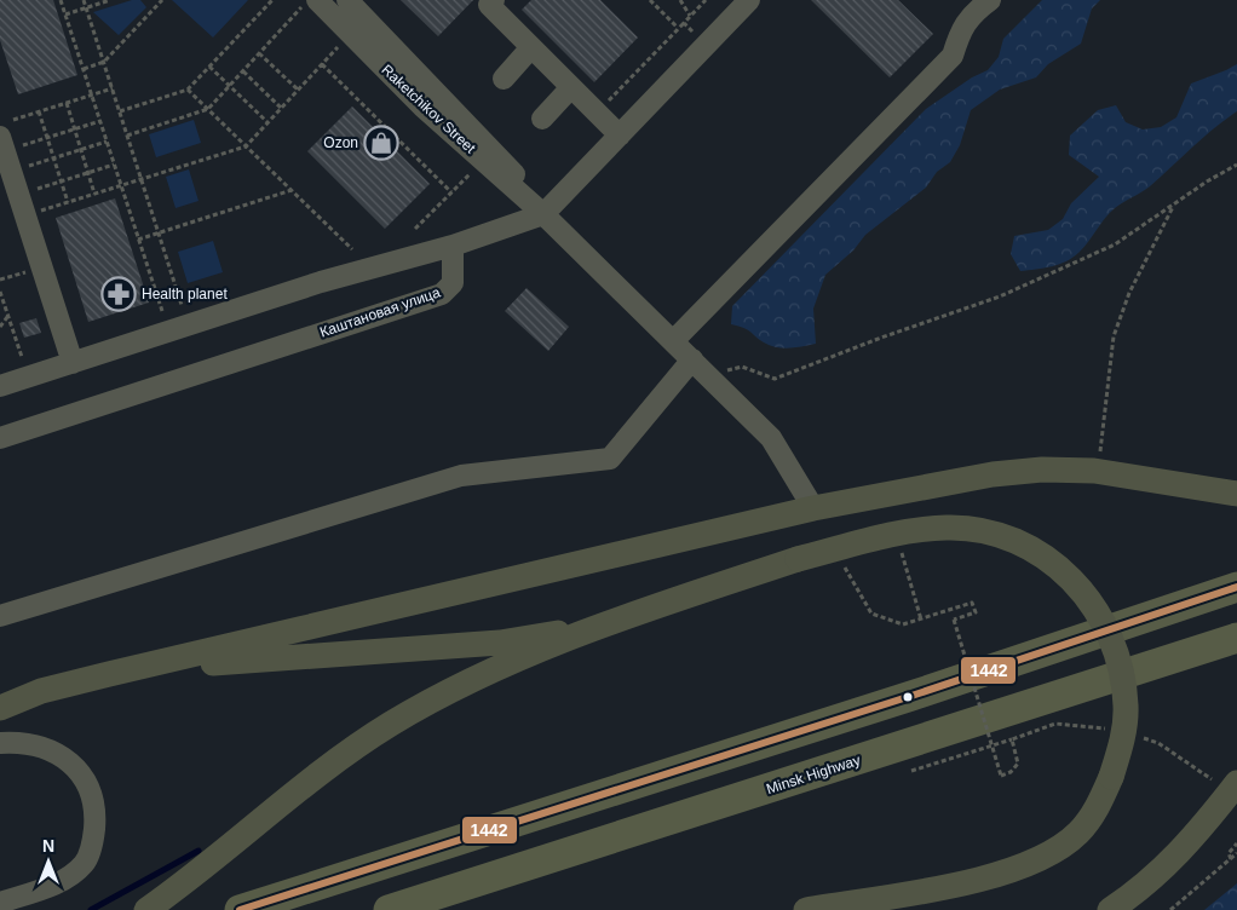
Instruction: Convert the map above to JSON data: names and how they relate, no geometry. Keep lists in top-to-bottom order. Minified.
{"streets":{"highway":["Minsk Highway"],"street":["Raketchikov Street","Каштановая улица"]},"places":{"shop":["Ozon"],"pharmacy":["Health planet"]},"lines":["transit line 1442"],"north":"top"}
